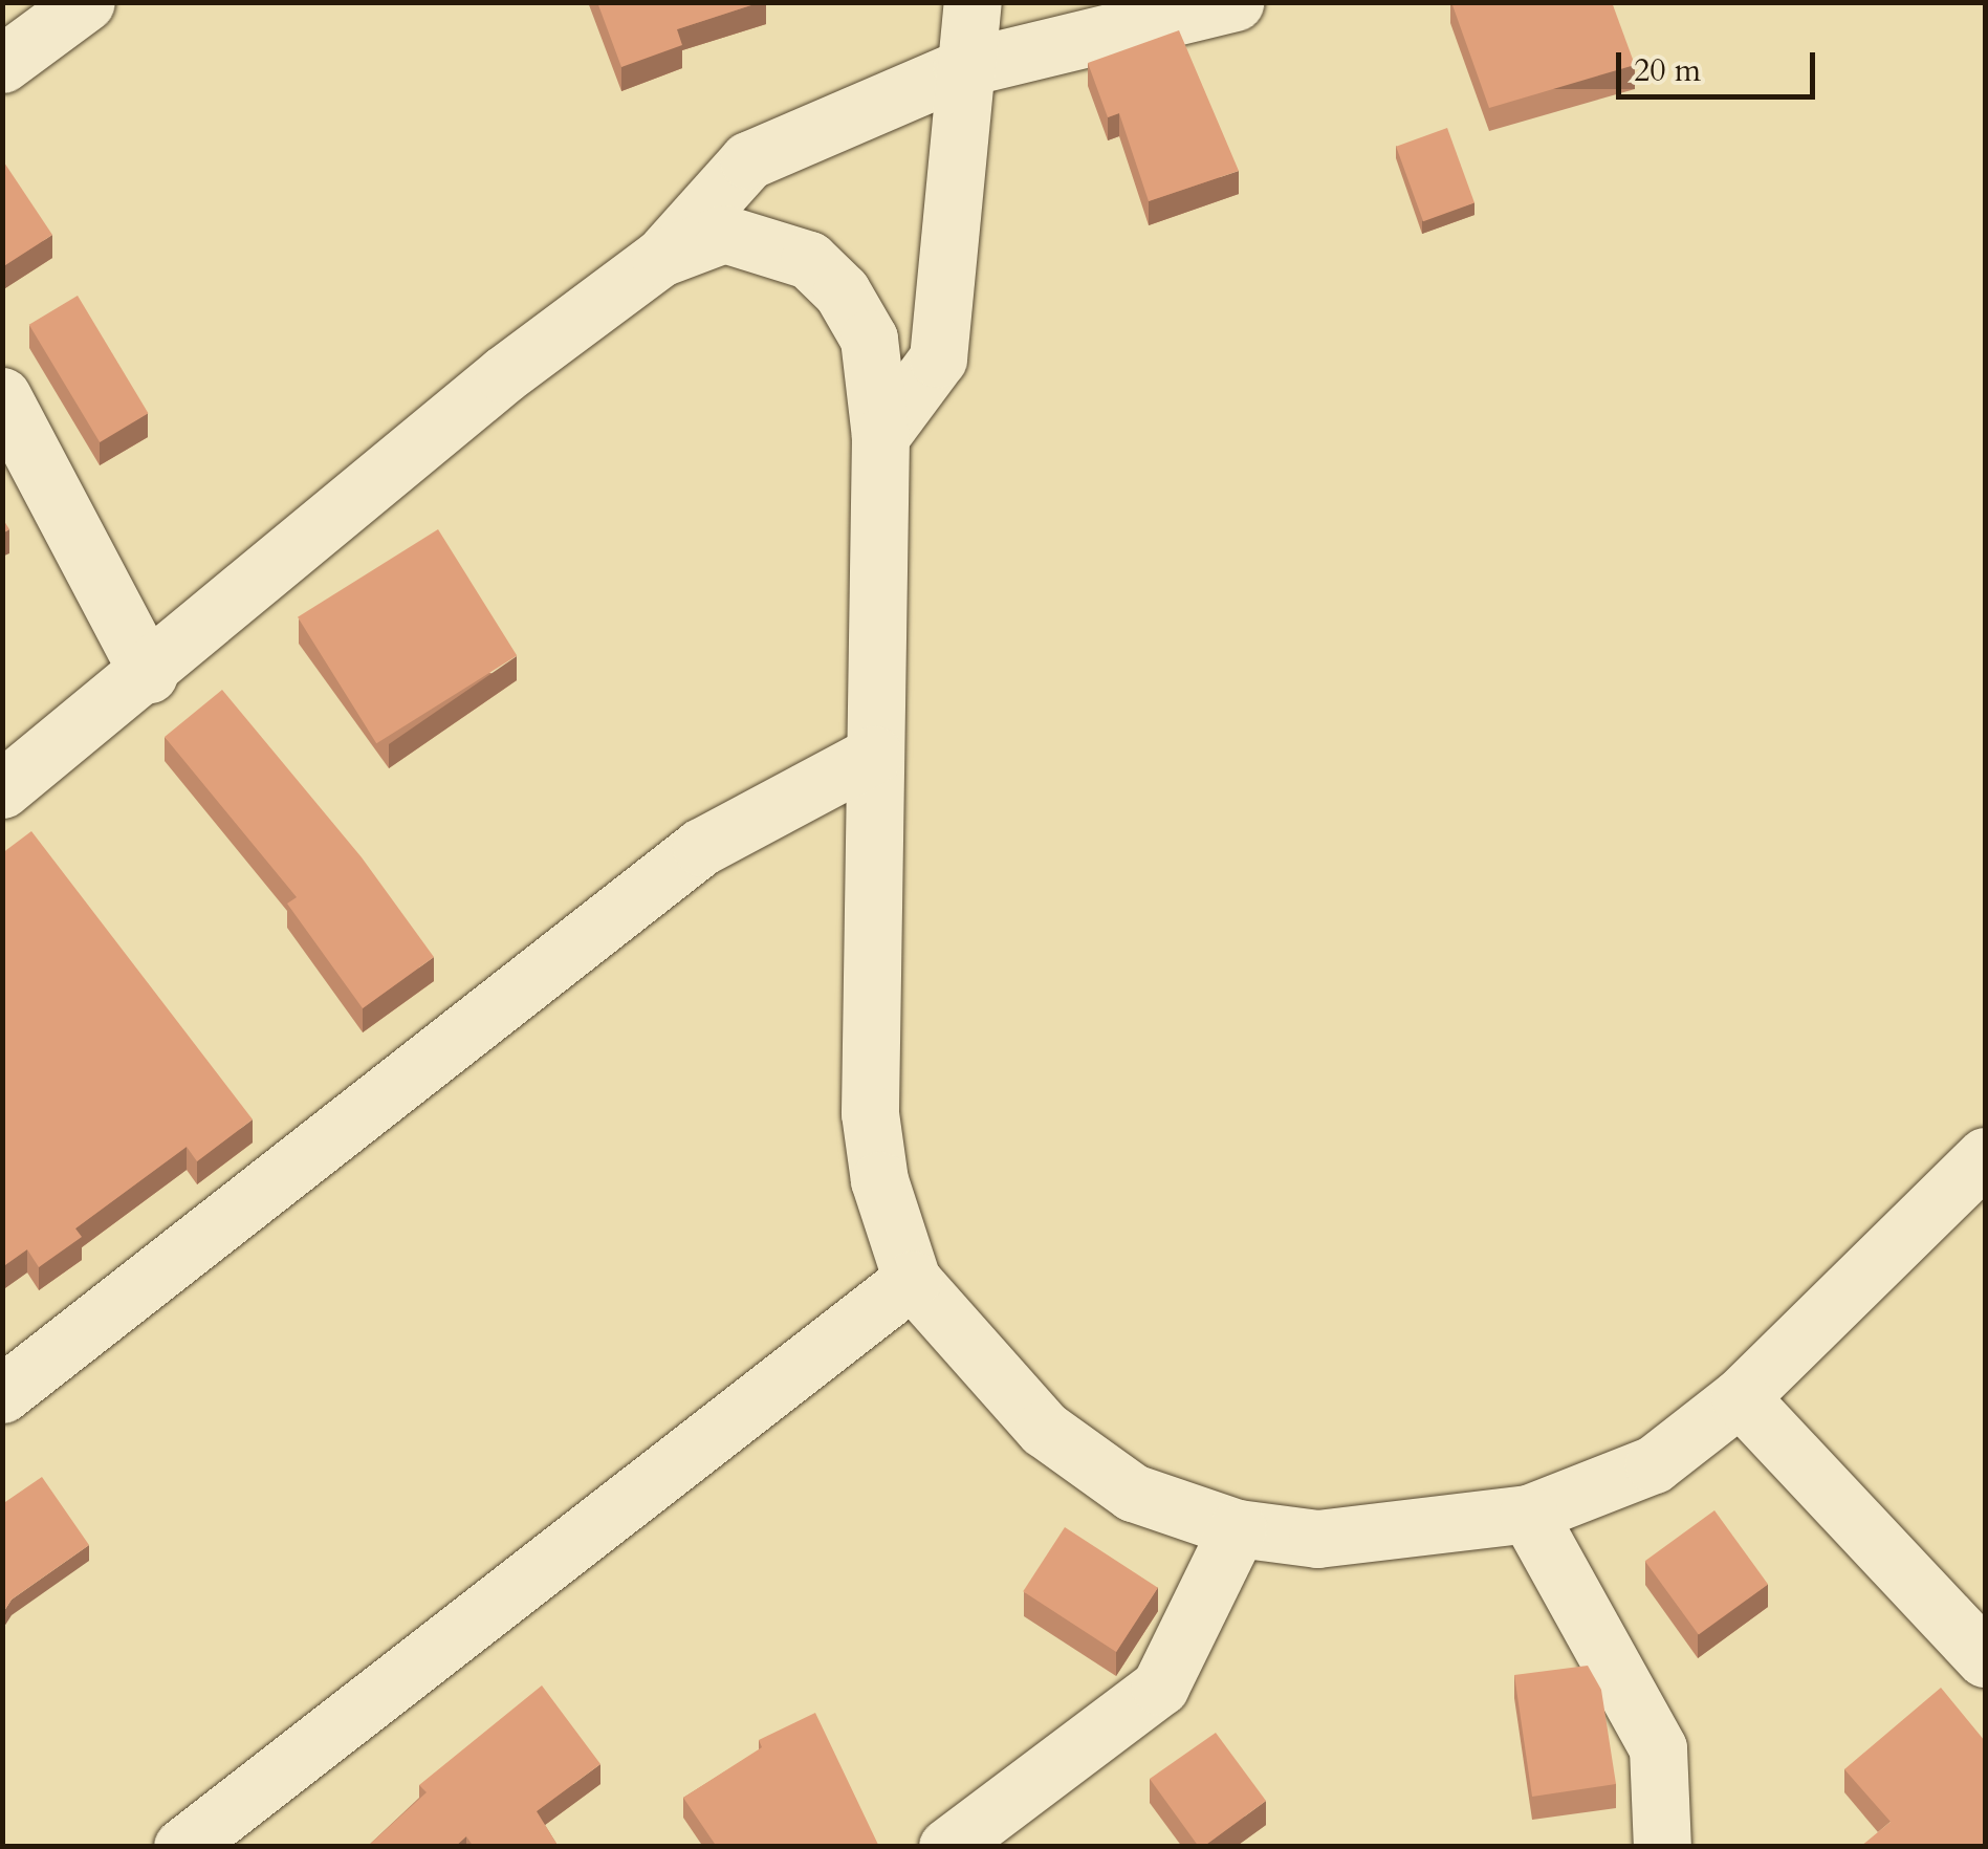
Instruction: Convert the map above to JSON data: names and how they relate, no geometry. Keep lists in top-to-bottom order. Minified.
{"scale_bar":"20 m"}
